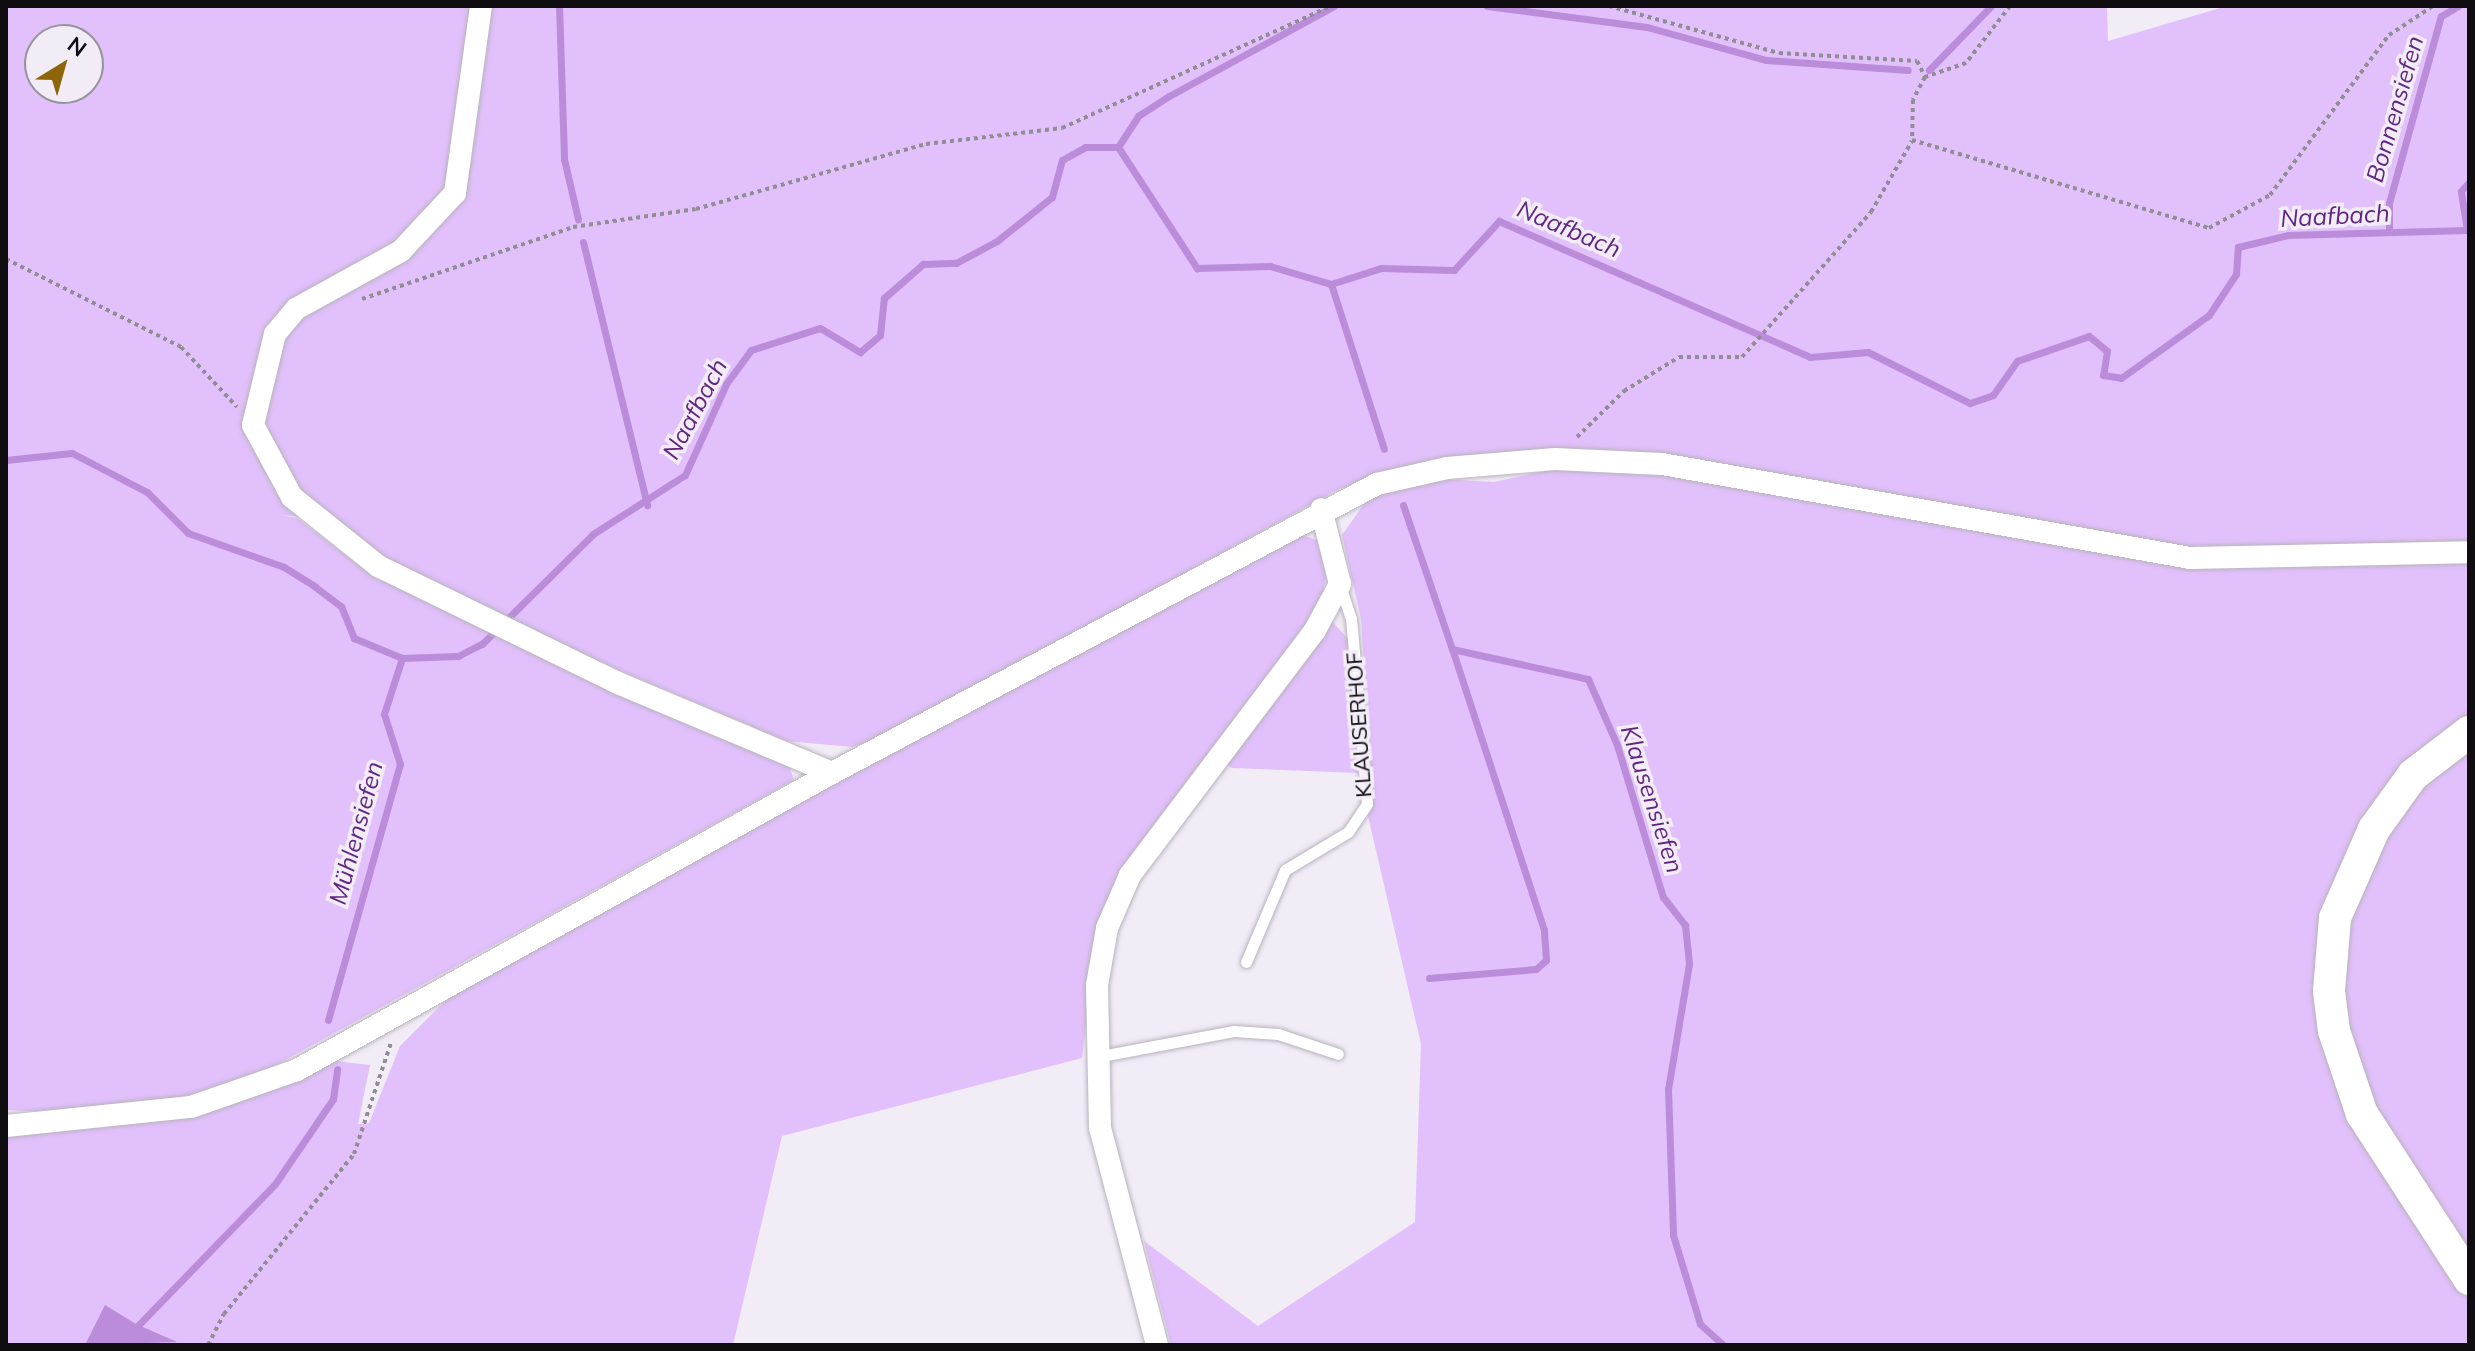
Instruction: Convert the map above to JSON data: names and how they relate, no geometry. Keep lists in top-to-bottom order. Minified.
{"streets":{"lane":["KLAUSERHOF"]},"water":["Bonnensiefen","Naafbach","Klausensiefen","Mühlensiefen"],"north":"top right"}
